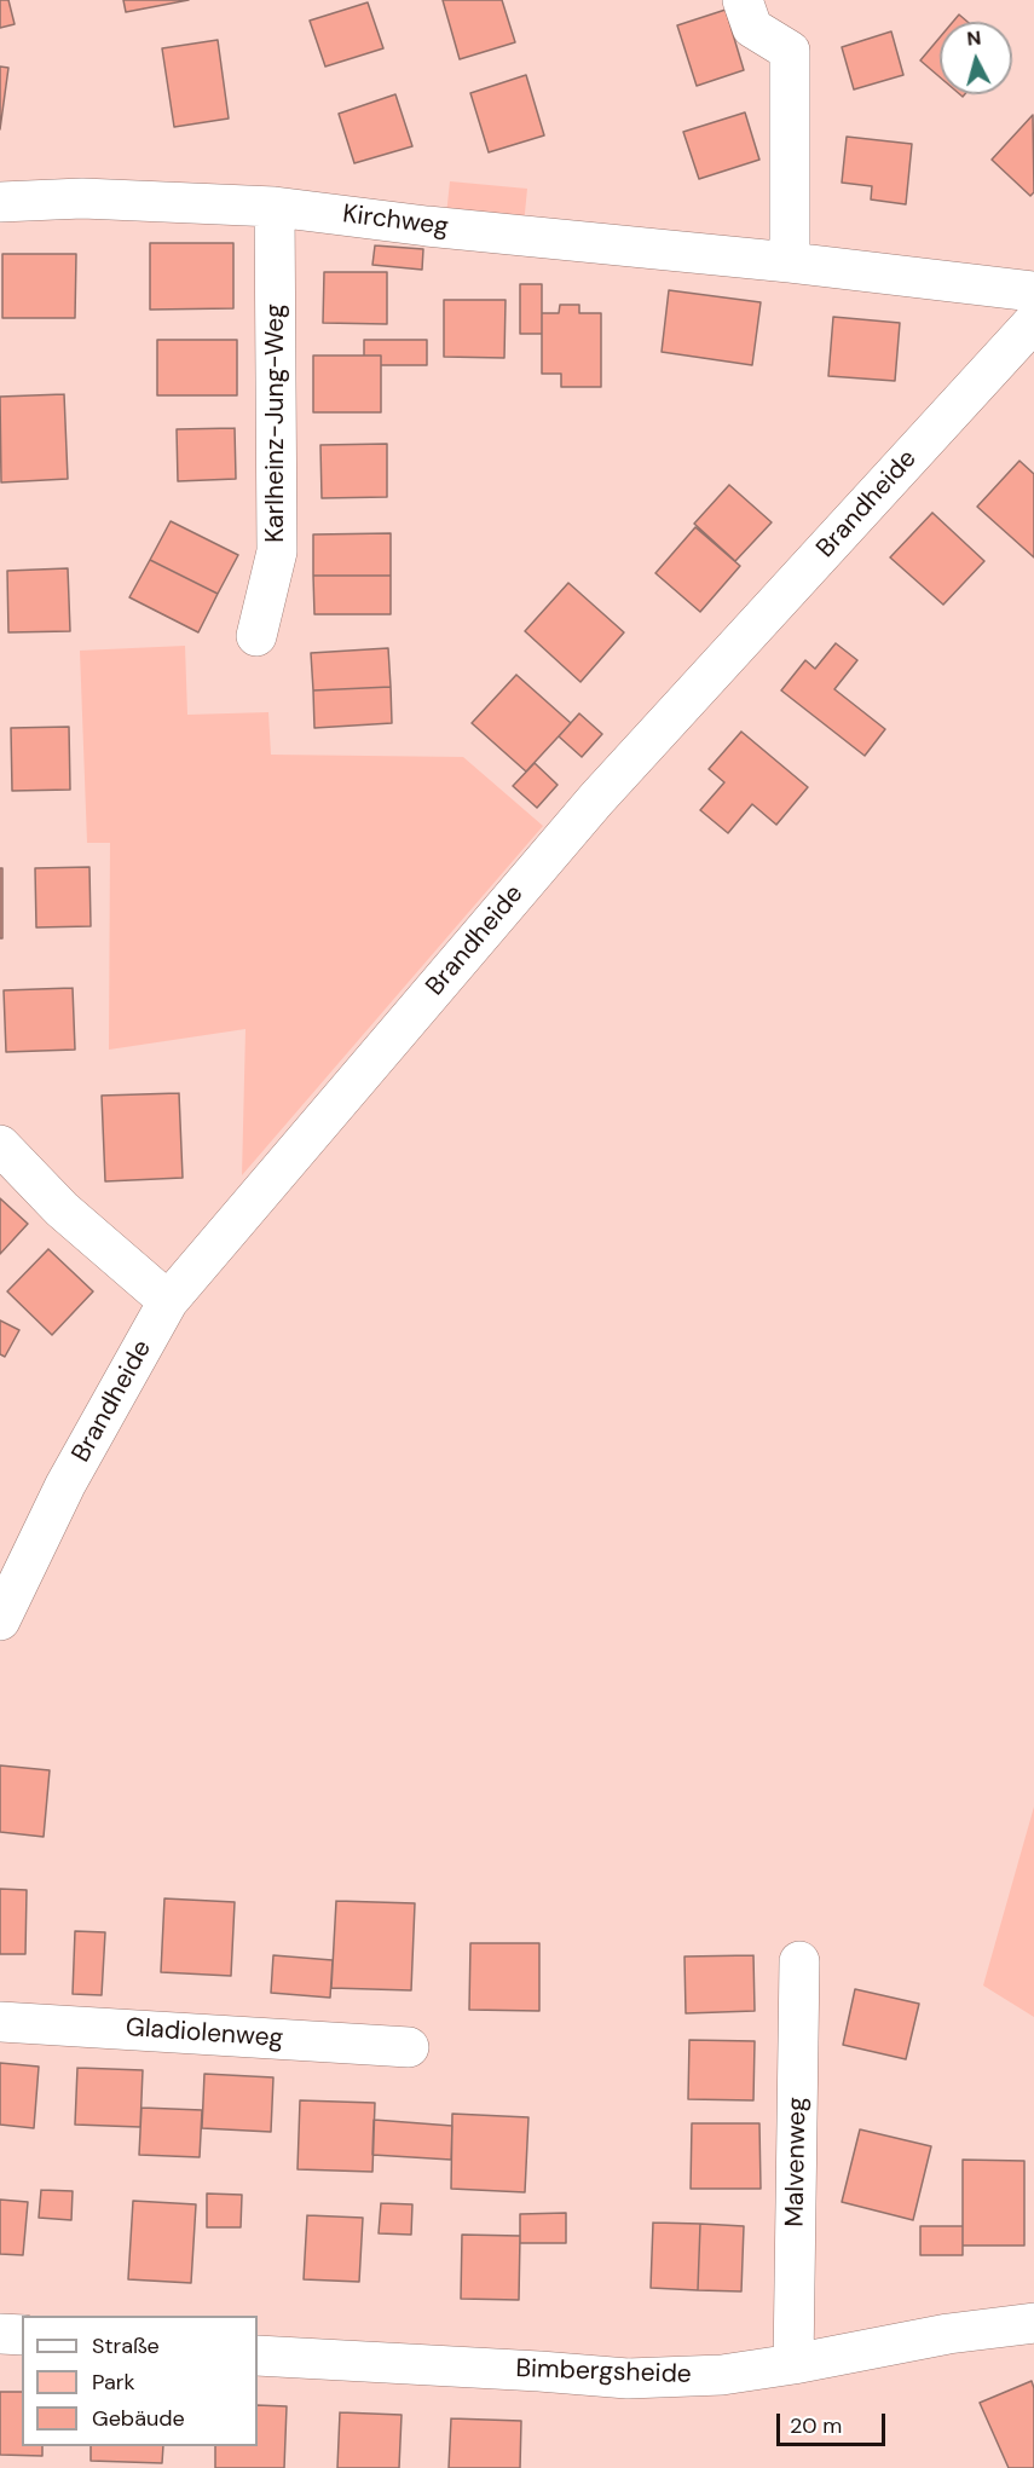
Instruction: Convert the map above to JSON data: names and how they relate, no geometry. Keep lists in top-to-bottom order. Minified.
{"streets":{"street":["Kirchweg","Karlheinz-Jung-Weg","Brandheide","Gladiolenweg","Malvenweg","Bimbergsheide"]},"crossings":[["Kirchweg","Karlheinz-Jung-Weg"],["Malvenweg","Bimbergsheide"]],"legend":["Straße","Park","Gebäude"],"scale_bar":"20 m","north":"top"}
